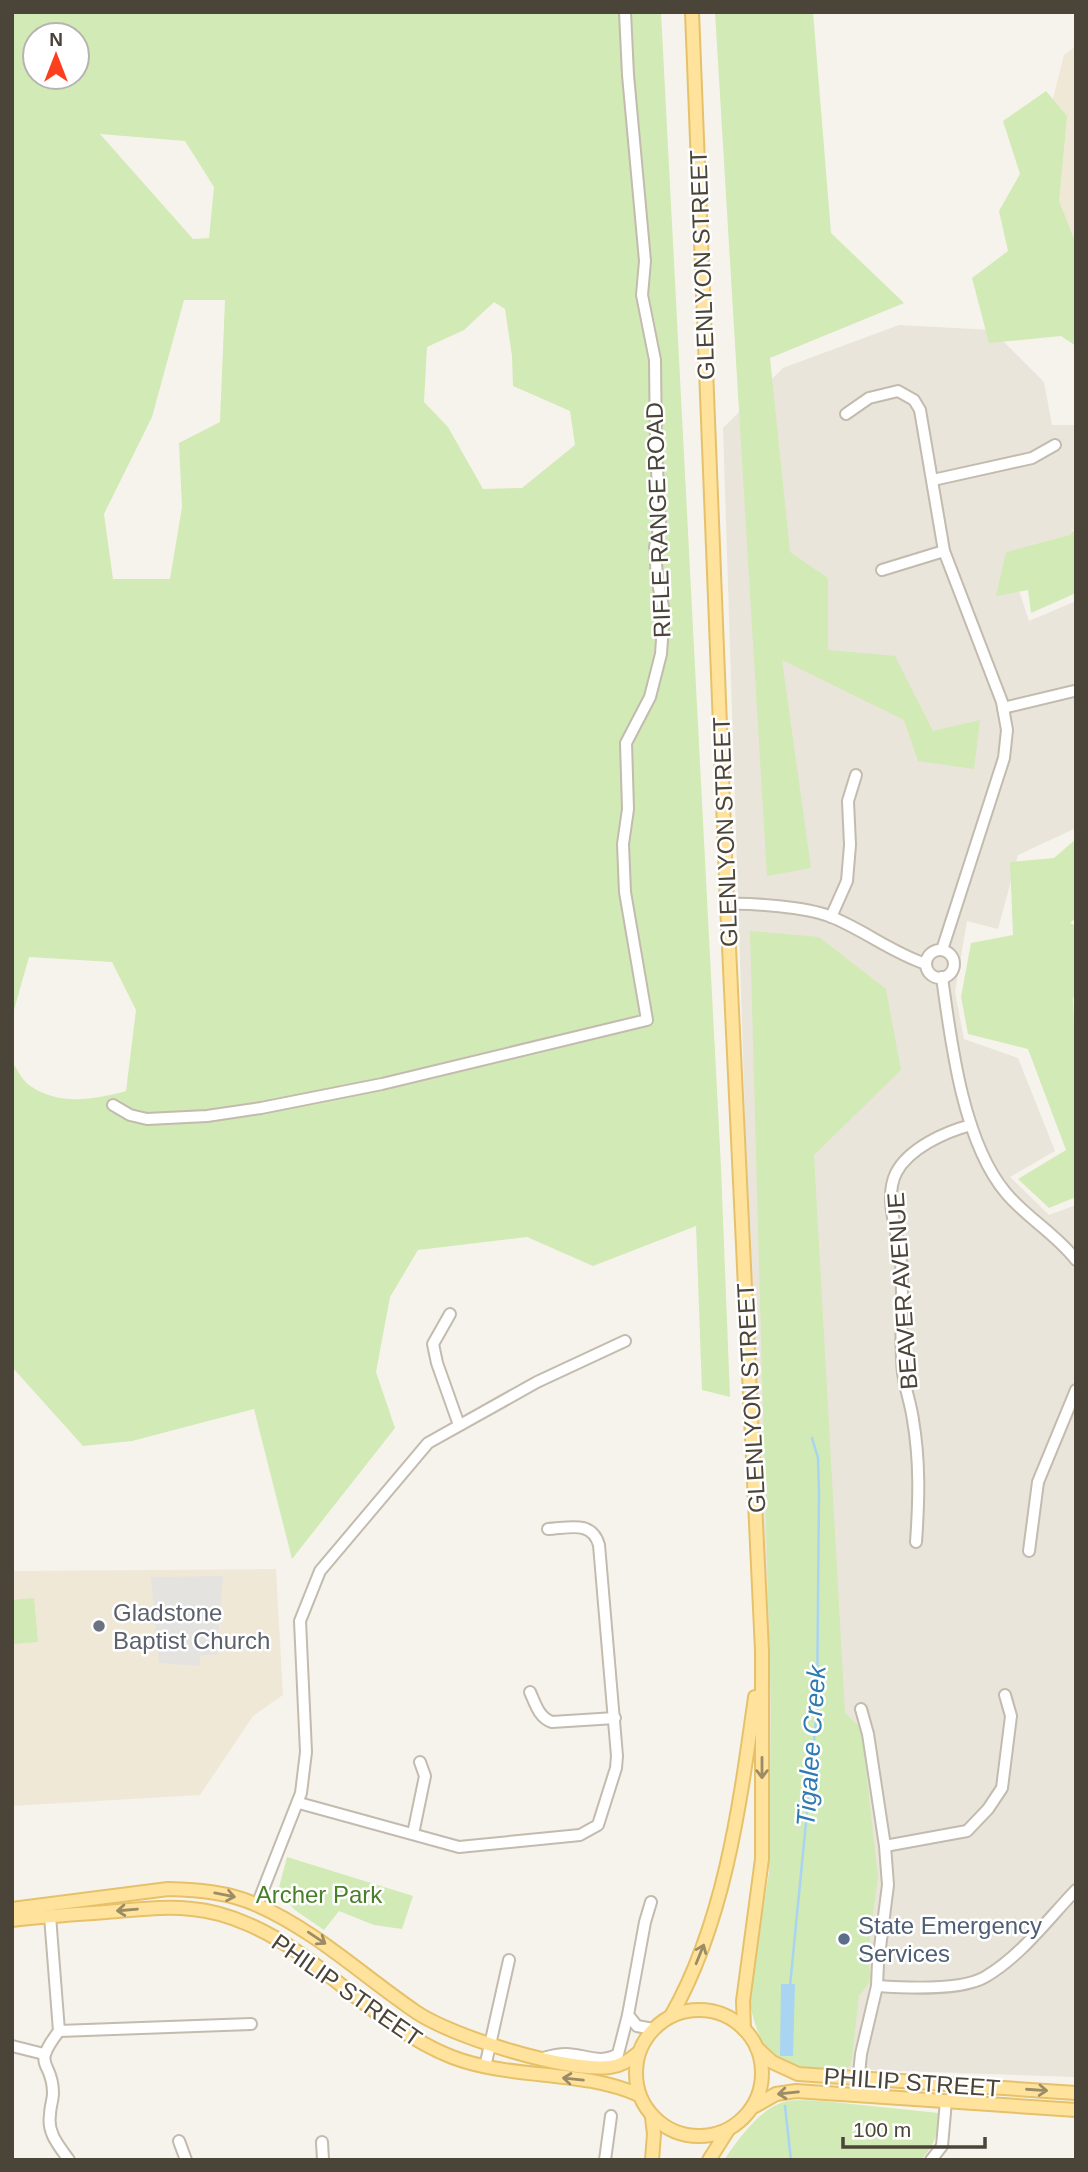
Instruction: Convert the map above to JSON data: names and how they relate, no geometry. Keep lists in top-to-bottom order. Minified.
{"streets":{"main road":["GLENLYON STREET","PHILIP STREET"],"street":["RIFLE RANGE ROAD","BEAVER AVENUE"]},"crossings":[["GLENLYON STREET","PHILIP STREET"]],"water":["Tigalee Creek"],"parks":["Archer Park"],"places":["Gladstone Baptist Church","State Emergency Services"],"scale_bar":"100 m","north":"top"}
